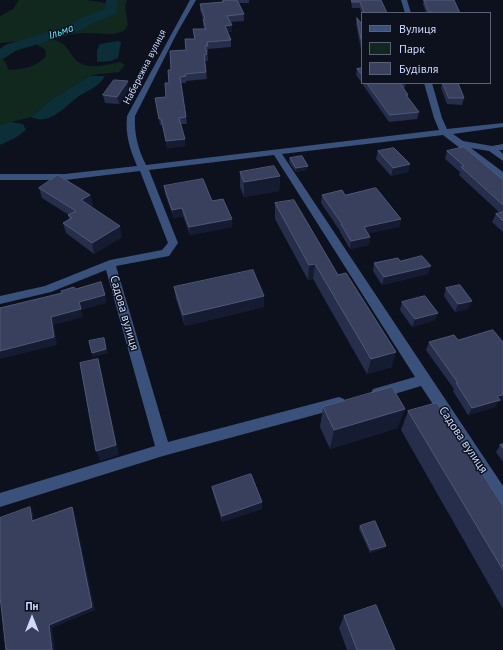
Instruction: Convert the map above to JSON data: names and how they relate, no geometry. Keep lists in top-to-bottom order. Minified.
{"streets":{"street":["Набережна вулиця","Садова вулиця"]},"crossings":[["Набережна вулиця","Садова вулиця"]],"water":["Ільма"],"legend":["Вулиця","Парк","Будівля"],"north":"top"}
